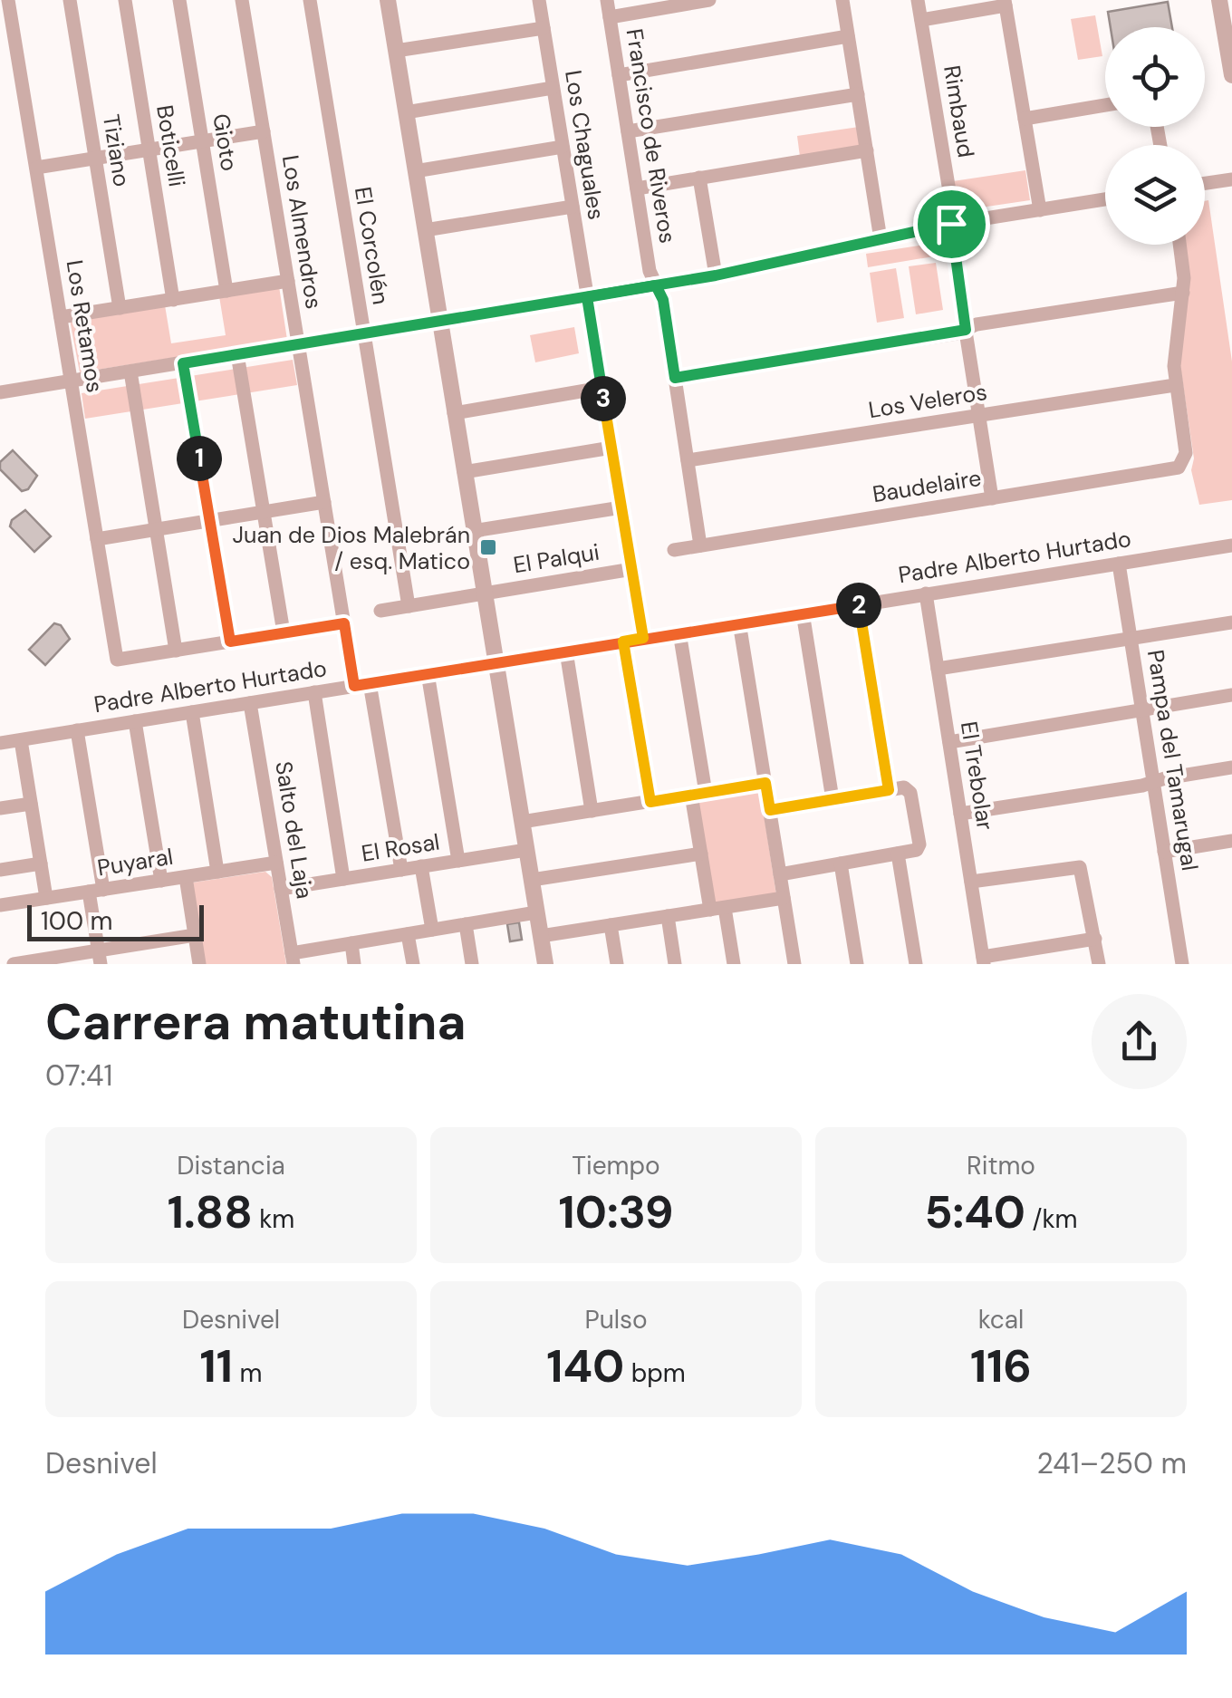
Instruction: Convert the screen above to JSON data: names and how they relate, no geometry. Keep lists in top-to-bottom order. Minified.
{"streets":{"street":["Rimbaud","Francisco de Riveros","Gioto","Los Chaguales","Boticelli","Tiziano","Los Almendros","El Corcolén","Los Retamos","Los Veleros","Baudelaire","Padre Alberto Hurtado","El Palqui","Pampa del Tamarugal","El Trebolar","Salto del Laja","El Rosal","Puyaral"]},"crossings":[["Rimbaud","Los Veleros"],["Rimbaud","Baudelaire"],["Francisco de Riveros","Los Veleros"],["Francisco de Riveros","Baudelaire"],["Los Chaguales","Padre Alberto Hurtado"],["Los Chaguales","El Palqui"],["Los Almendros","Padre Alberto Hurtado"],["El Corcolén","El Palqui"],["Los Veleros","Baudelaire"],["Padre Alberto Hurtado","Pampa del Tamarugal"],["Padre Alberto Hurtado","El Trebolar"],["Padre Alberto Hurtado","Salto del Laja"],["Salto del Laja","El Rosal"],["Salto del Laja","Puyaral"]],"places":{"transit":["Juan de Dios Malebrán / esq. Matico"]},"scale_bar":"100 m","page":{"pins":["3","1","2"],"scale":"100 m","heading":["Carrera matutina","07:41"],"stats":[["Distancia","1.88 km"],["Tiempo","10:39"],["Ritmo","5:40 /km"],["Desnivel","11 m"],["Pulso","140 bpm"],["kcal","116"]],"chart":["Desnivel","241–250 m"]}}
